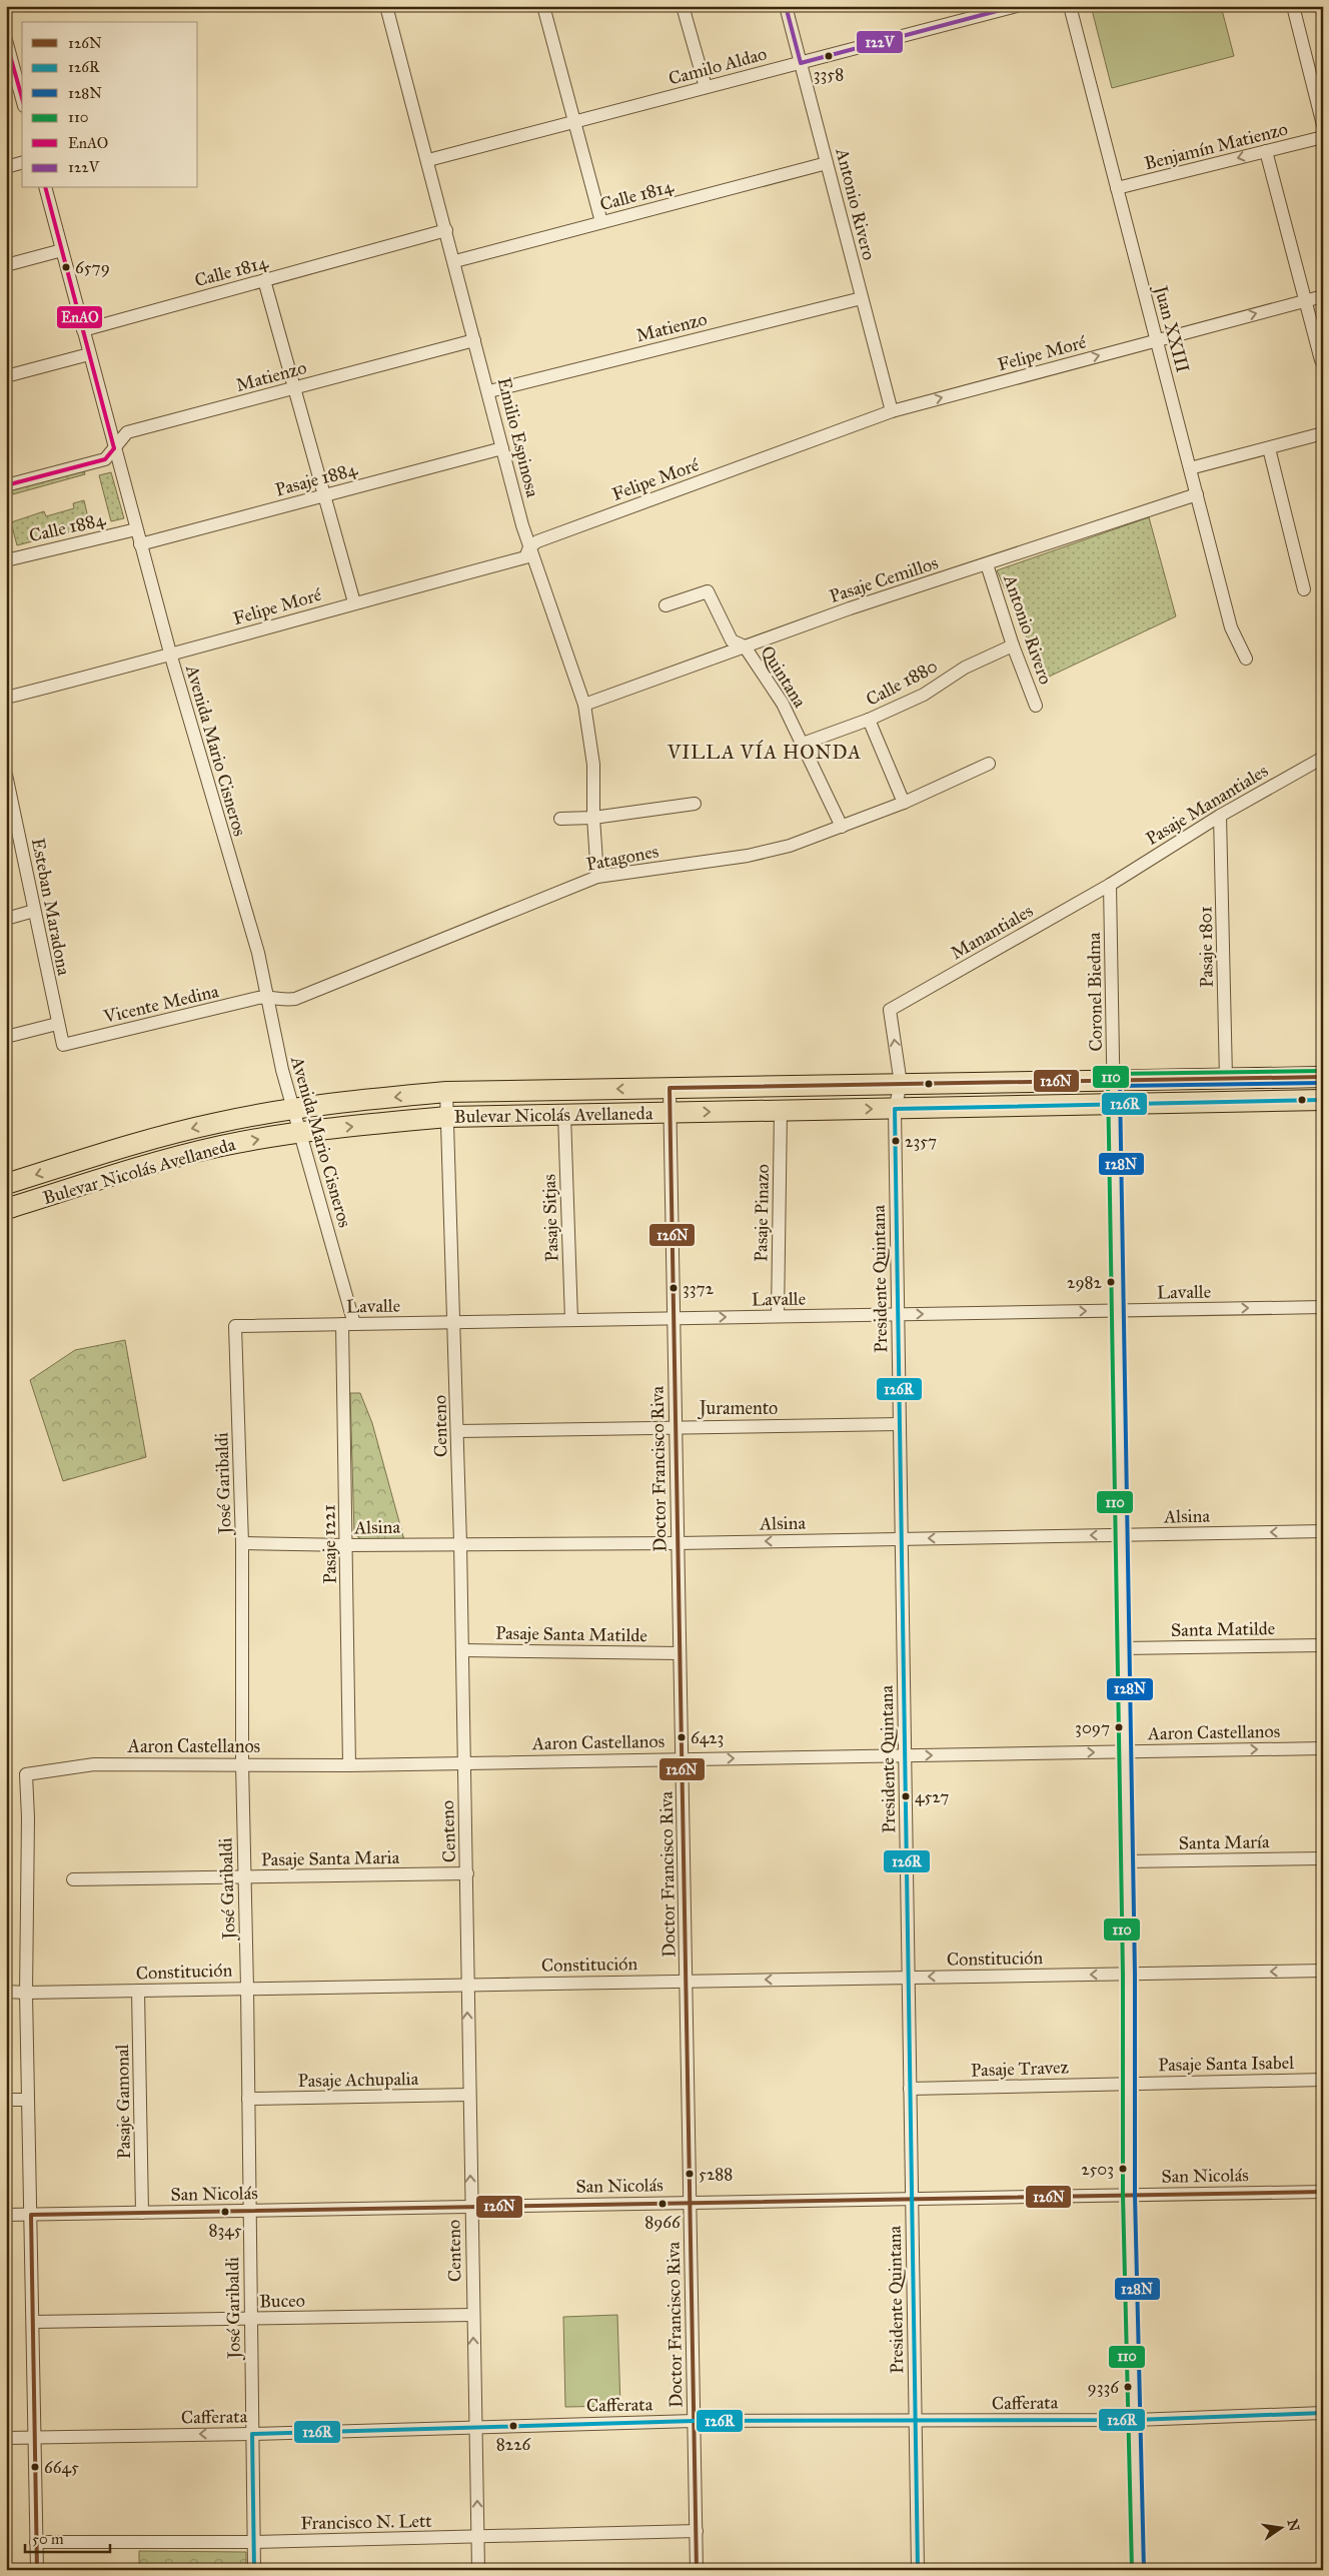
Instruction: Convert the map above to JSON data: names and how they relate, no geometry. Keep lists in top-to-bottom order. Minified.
{"streets":{"main road":["Bulevar Nicolás Avellaneda"],"street":["Camilo Aldao","Benjamín Matienzo","Calle 1814","Antonio Rivero","Matienzo","Juan XXIII","Felipe Moré","Emilio Espinosa","Pasaje 1884","Calle 1884","Pasaje Cemillos","Quintana","Calle 1880","Avenida Mario Cisneros","Pasaje Manantiales","Patagones","Esteban Maradona","Manantiales","Pasaje 1801","Coronel Biedma","Vicente Medina","Pasaje Pinazo","Pasaje Sitjas","Presidente Quintana","Lavalle","Juramento","Centeno","Doctor Francisco Riva","José Garibaldi","Alsina","Pasaje 1221","Santa Matilde","Pasaje Santa Matilde","Aaron Castellanos","Santa María","Pasaje Santa Maria","Constitución","Pasaje Santa Isabel","Pasaje Travez","Pasaje Achupalia","Pasaje Gamonal","San Nicolás","Buceo","Cafferata","Francisco N. Lett"]},"crossings":[["Camilo Aldao","Antonio Rivero"],["Camilo Aldao","Emilio Espinosa"],["Benjamín Matienzo","Juan XXIII"],["Calle 1814","Antonio Rivero"],["Calle 1814","Emilio Espinosa"],["Calle 1814","Avenida Mario Cisneros"],["Antonio Rivero","Matienzo"],["Antonio Rivero","Felipe Moré"],["Antonio Rivero","Pasaje Cemillos"],["Antonio Rivero","Calle 1880"],["Matienzo","Emilio Espinosa"],["Matienzo","Avenida Mario Cisneros"],["Juan XXIII","Felipe Moré"],["Juan XXIII","Pasaje Cemillos"],["Felipe Moré","Emilio Espinosa"],["Felipe Moré","Avenida Mario Cisneros"],["Emilio Espinosa","Pasaje 1884"],["Emilio Espinosa","Pasaje Cemillos"],["Emilio Espinosa","Patagones"],["Pasaje 1884","Avenida Mario Cisneros"],["Calle 1884","Avenida Mario Cisneros"],["Pasaje Cemillos","Quintana"],["Quintana","Calle 1880"],["Quintana","Patagones"],["Avenida Mario Cisneros","Patagones"],["Avenida Mario Cisneros","Vicente Medina"],["Avenida Mario Cisneros","Bulevar Nicolás Avellaneda"],["Avenida Mario Cisneros","Lavalle"],["Avenida Mario Cisneros","Pasaje 1221"],["Pasaje Manantiales","Manantiales"],["Pasaje Manantiales","Pasaje 1801"],["Pasaje Manantiales","Coronel Biedma"],["Patagones","Vicente Medina"],["Esteban Maradona","Vicente Medina"],["Manantiales","Coronel Biedma"],["Manantiales","Presidente Quintana"],["Pasaje 1801","Bulevar Nicolás Avellaneda"],["Coronel Biedma","Bulevar Nicolás Avellaneda"],["Coronel Biedma","Lavalle"],["Coronel Biedma","Alsina"],["Coronel Biedma","Santa Matilde"],["Coronel Biedma","Aaron Castellanos"],["Coronel Biedma","Santa María"],["Coronel Biedma","Constitución"],["Coronel Biedma","Pasaje Santa Isabel"],["Coronel Biedma","Pasaje Travez"],["Coronel Biedma","San Nicolás"],["Coronel Biedma","Cafferata"],["Bulevar Nicolás Avellaneda","Pasaje Pinazo"],["Bulevar Nicolás Avellaneda","Pasaje Sitjas"],["Bulevar Nicolás Avellaneda","Presidente Quintana"],["Bulevar Nicolás Avellaneda","Centeno"],["Bulevar Nicolás Avellaneda","Doctor Francisco Riva"],["Pasaje Pinazo","Lavalle"],["Pasaje Sitjas","Lavalle"],["Presidente Quintana","Lavalle"],["Presidente Quintana","Juramento"],["Presidente Quintana","Alsina"],["Presidente Quintana","Aaron Castellanos"],["Presidente Quintana","Constitución"],["Presidente Quintana","Pasaje Travez"],["Presidente Quintana","San Nicolás"],["Presidente Quintana","Cafferata"],["Lavalle","Centeno"],["Lavalle","Doctor Francisco Riva"],["Lavalle","José Garibaldi"],["Lavalle","Pasaje 1221"],["Juramento","Centeno"],["Juramento","Doctor Francisco Riva"],["Centeno","Alsina"],["Centeno","Pasaje Santa Matilde"],["Centeno","Aaron Castellanos"],["Centeno","Pasaje Santa Maria"],["Centeno","Constitución"],["Centeno","Pasaje Achupalia"],["Centeno","San Nicolás"],["Centeno","Buceo"],["Centeno","Cafferata"],["Centeno","Francisco N. Lett"],["Doctor Francisco Riva","Alsina"],["Doctor Francisco Riva","Pasaje Santa Matilde"],["Doctor Francisco Riva","Aaron Castellanos"],["Doctor Francisco Riva","Constitución"],["Doctor Francisco Riva","San Nicolás"],["Doctor Francisco Riva","Cafferata"],["Doctor Francisco Riva","Francisco N. Lett"],["José Garibaldi","Alsina"],["José Garibaldi","Aaron Castellanos"],["José Garibaldi","Pasaje Santa Maria"],["José Garibaldi","Constitución"],["José Garibaldi","Pasaje Achupalia"],["José Garibaldi","San Nicolás"],["José Garibaldi","Buceo"],["José Garibaldi","Cafferata"],["José Garibaldi","Francisco N. Lett"],["Alsina","Pasaje 1221"],["Pasaje 1221","Aaron Castellanos"],["Aaron Castellanos","Constitución"],["Constitución","Pasaje Gamonal"],["Pasaje Santa Isabel","Pasaje Travez"],["Pasaje Gamonal","San Nicolás"]],"one_way":["Benjamín Matienzo","Lavalle","Alsina","Aaron Castellanos","Constitución"],"districts":["VILLA VÍA HONDA"],"places":["3358","6579","2357","2982","3372","3097","6423","4527","2503","5288","8966","8345","9336","8226","6645"],"lines":["transit line 122V","transit line EnAO","transit line 110","transit line 126N","transit line 128N","transit line 126R"],"legend":["126N","126R","128N","110","EnAO","122V"],"scale_bar":"50 m","north":"right"}
